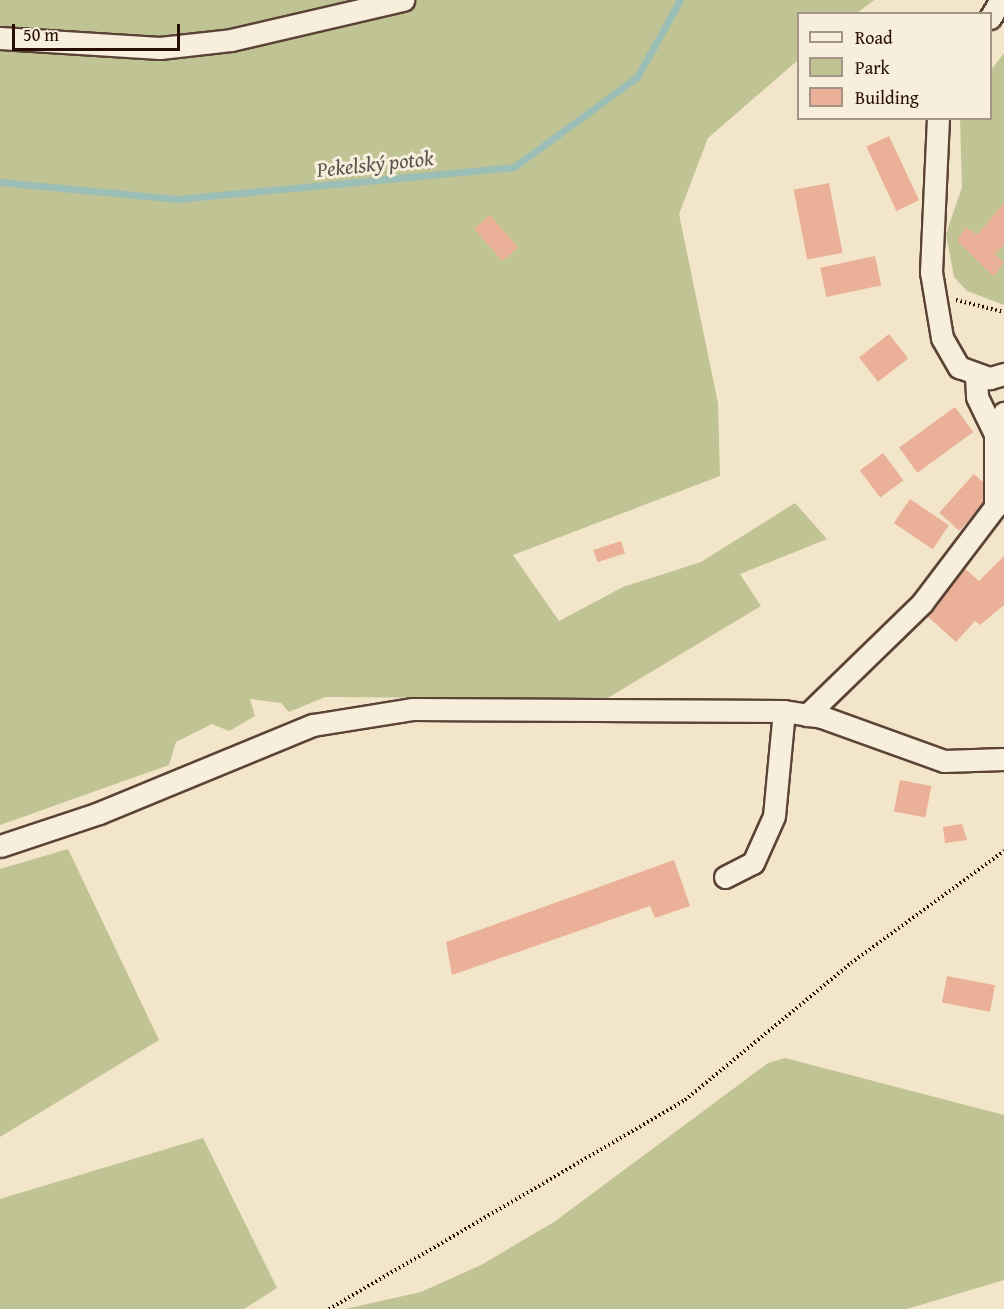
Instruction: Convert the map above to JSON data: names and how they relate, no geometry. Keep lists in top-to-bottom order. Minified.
{"water":["Pekelský potok"],"legend":["Road","Park","Building"],"scale_bar":"50 m"}
